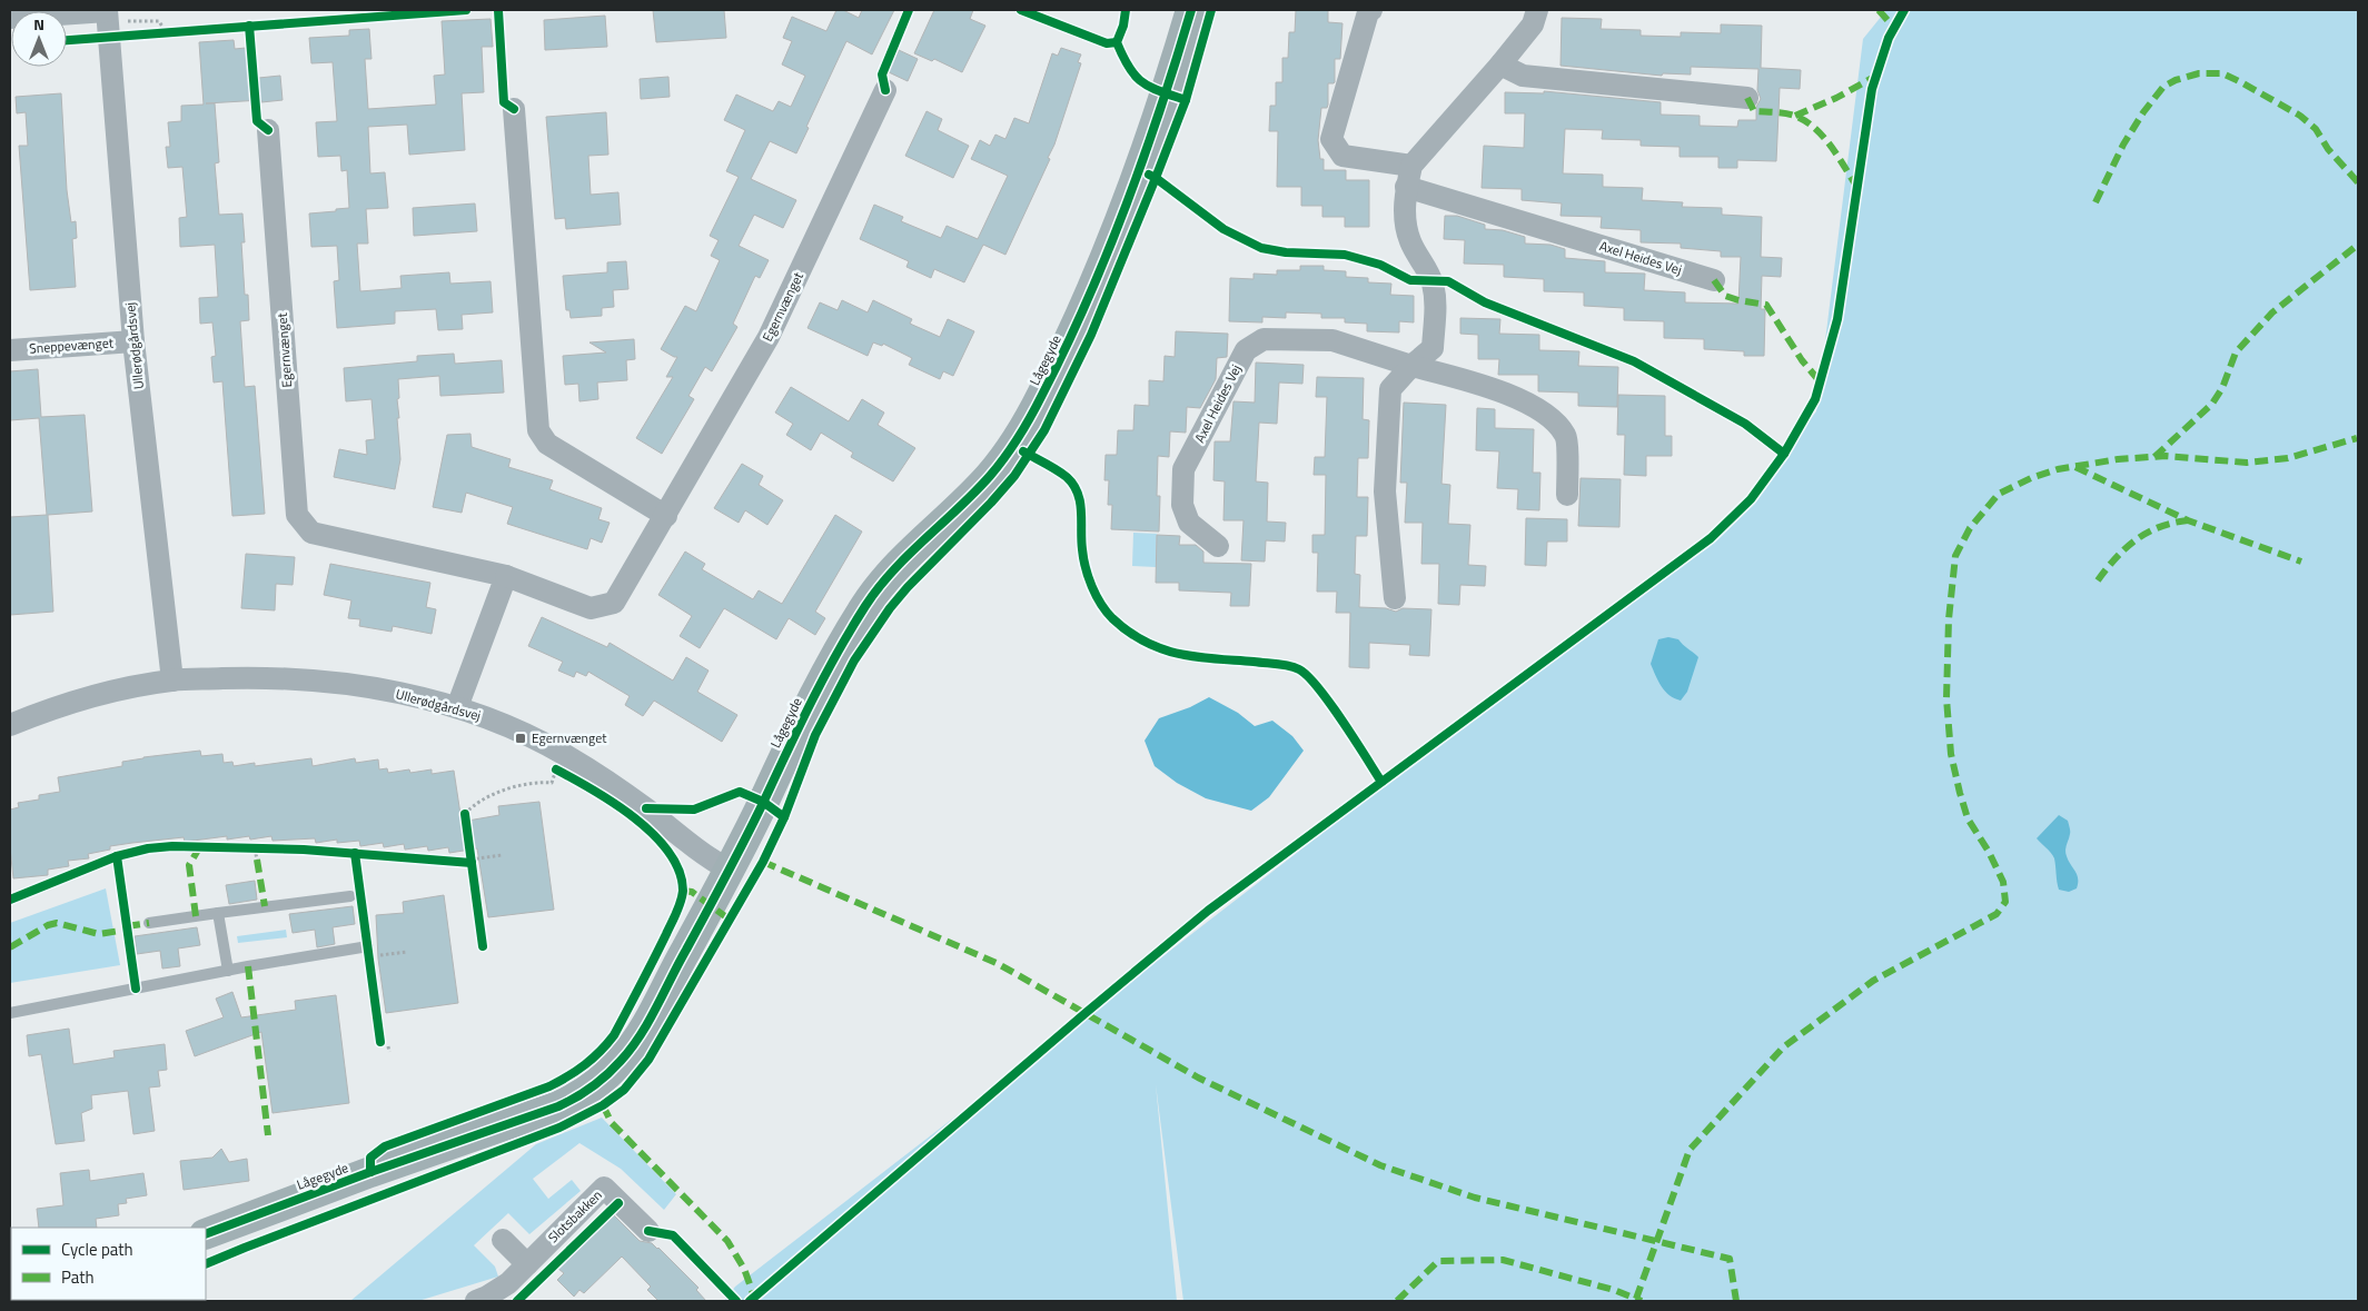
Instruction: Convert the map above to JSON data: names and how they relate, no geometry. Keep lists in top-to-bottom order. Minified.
{"streets":{"street":["Axel Heides Vej","Egernvænget","Sneppevænget","Ullerødgårdsvej","Lågegyde","Slotsbakken"]},"crossings":[["Sneppevænget","Ullerødgårdsvej"],["Ullerødgårdsvej","Lågegyde"]],"places":{"transit":["Egernvænget"]},"legend":["Cycle path","Path"],"north":"top"}
